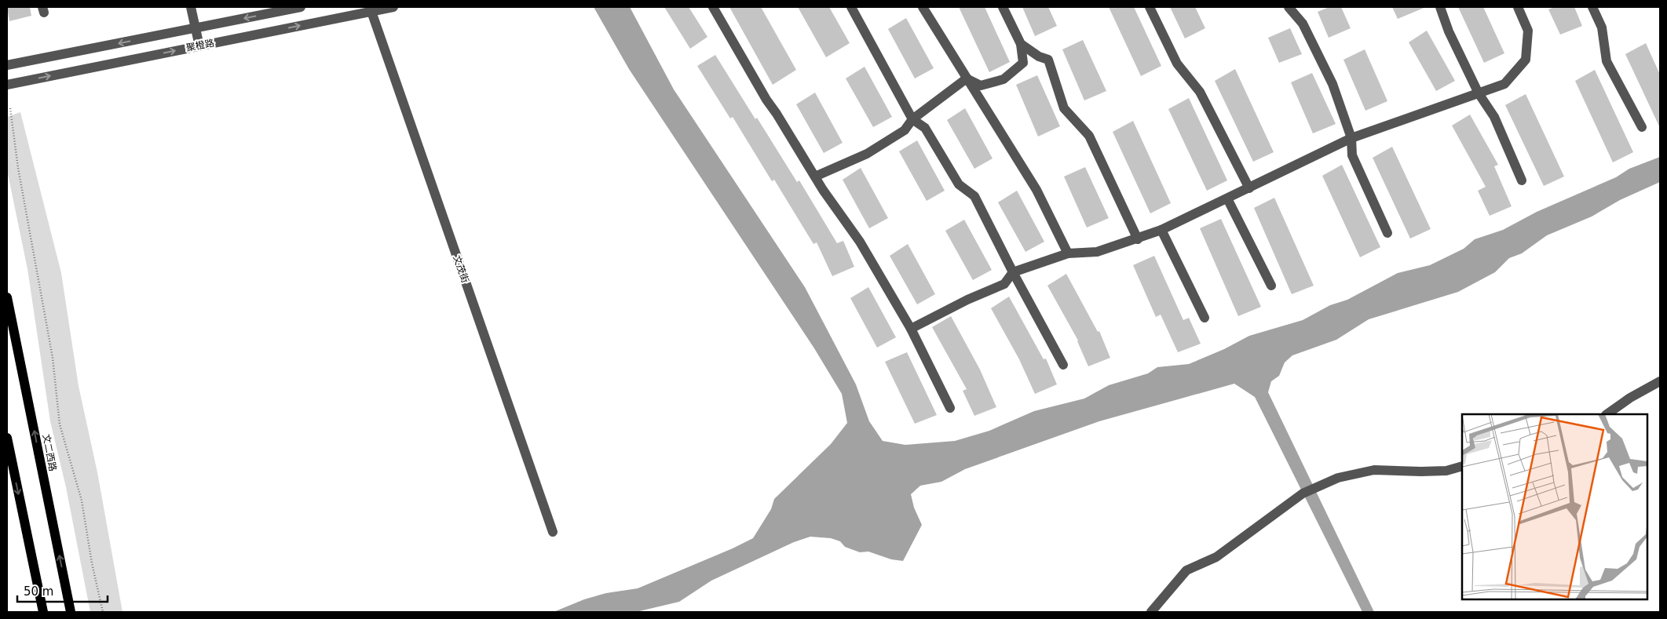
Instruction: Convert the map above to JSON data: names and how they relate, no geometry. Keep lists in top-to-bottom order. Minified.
{"streets":{"main road":["文二西路"],"street":["聚橙路","文茂街"]},"crossings":[["聚橙路","文茂街"]],"scale_bar":"50 m"}
